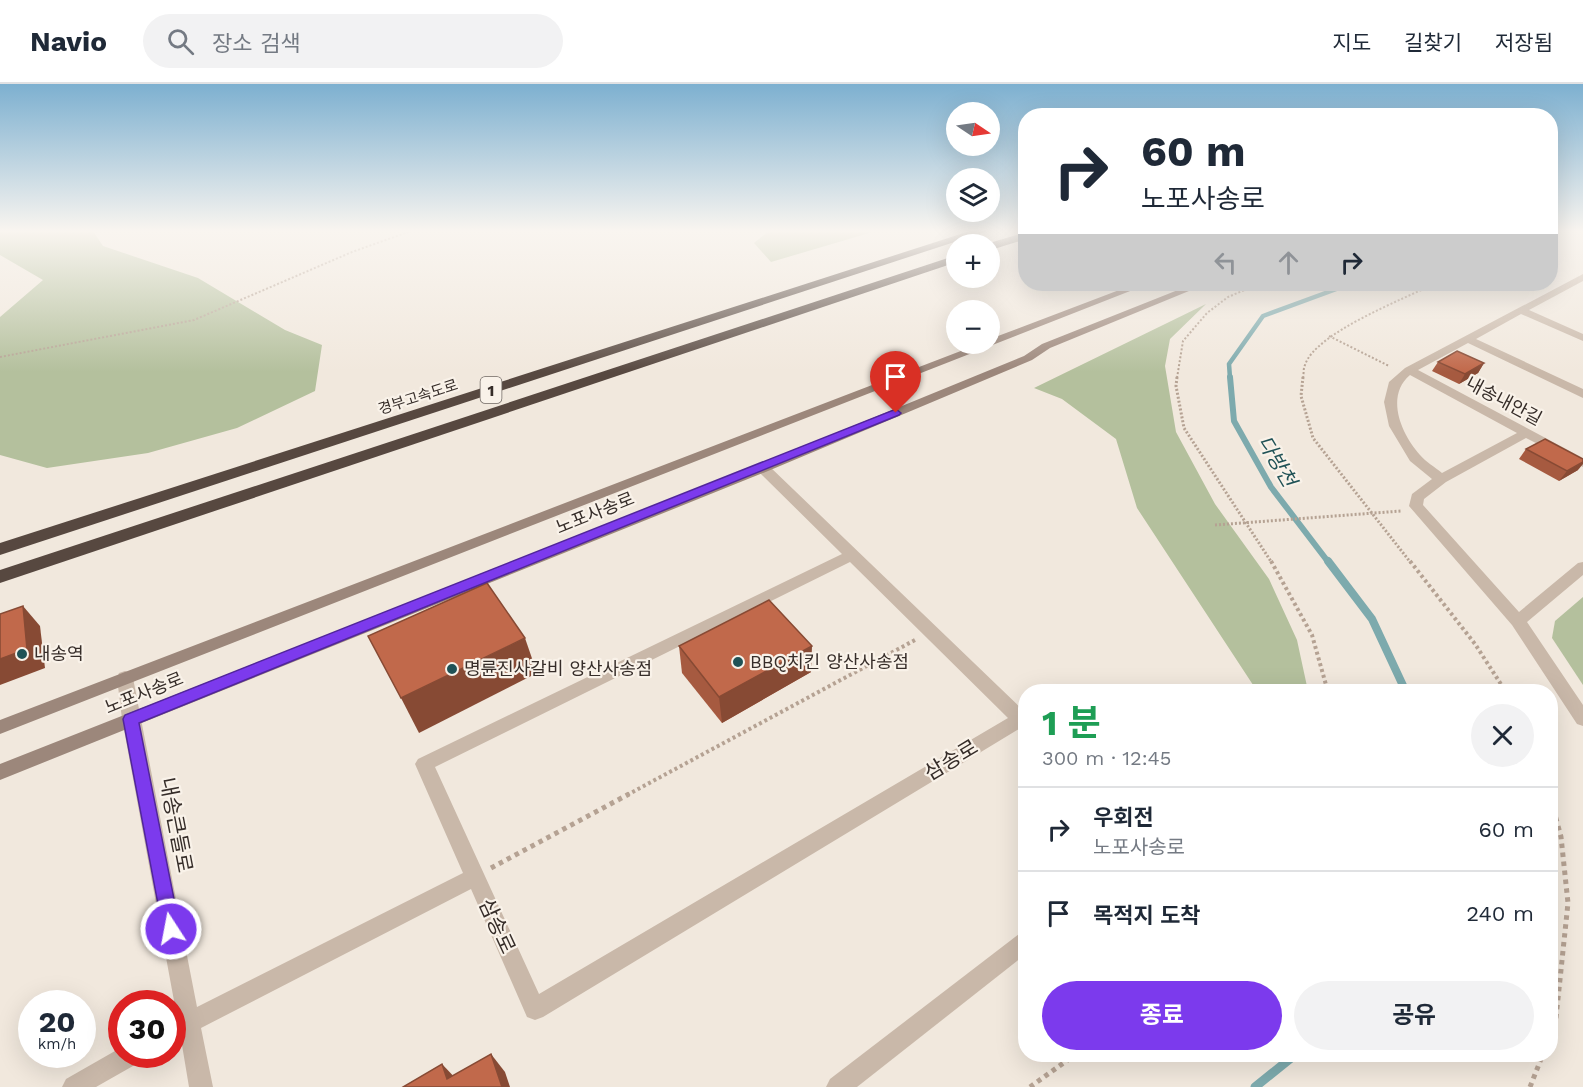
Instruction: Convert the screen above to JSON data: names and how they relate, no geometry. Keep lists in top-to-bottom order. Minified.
{"streets":{"highway":["1","경부고속도로"],"main road":["노포사송로"],"street":["내송내안길","삼송로","내송큰들로"]},"crossings":[["노포사송로","삼송로"],["노포사송로","내송큰들로"]],"water":["다방천"],"places":["내송역","BBQ치킨 양산사송점","명륜진사갈비 양산사송점"],"north":"right","page":{"header":"Navio","search":"장소 검색","nav":["지도","길찾기","저장됨"],"map_buttons":["+","−"],"turn":["60 m","노포사송로"],"heading":["1 분","300 m · 12:45"],"list":[{"name":"우회전","note":"노포사송로","value":"60 m"},{"name":"목적지 도착","value":"240 m"}],"buttons":["종료","공유"],"speed":"20 km/h","limit":"30"}}
